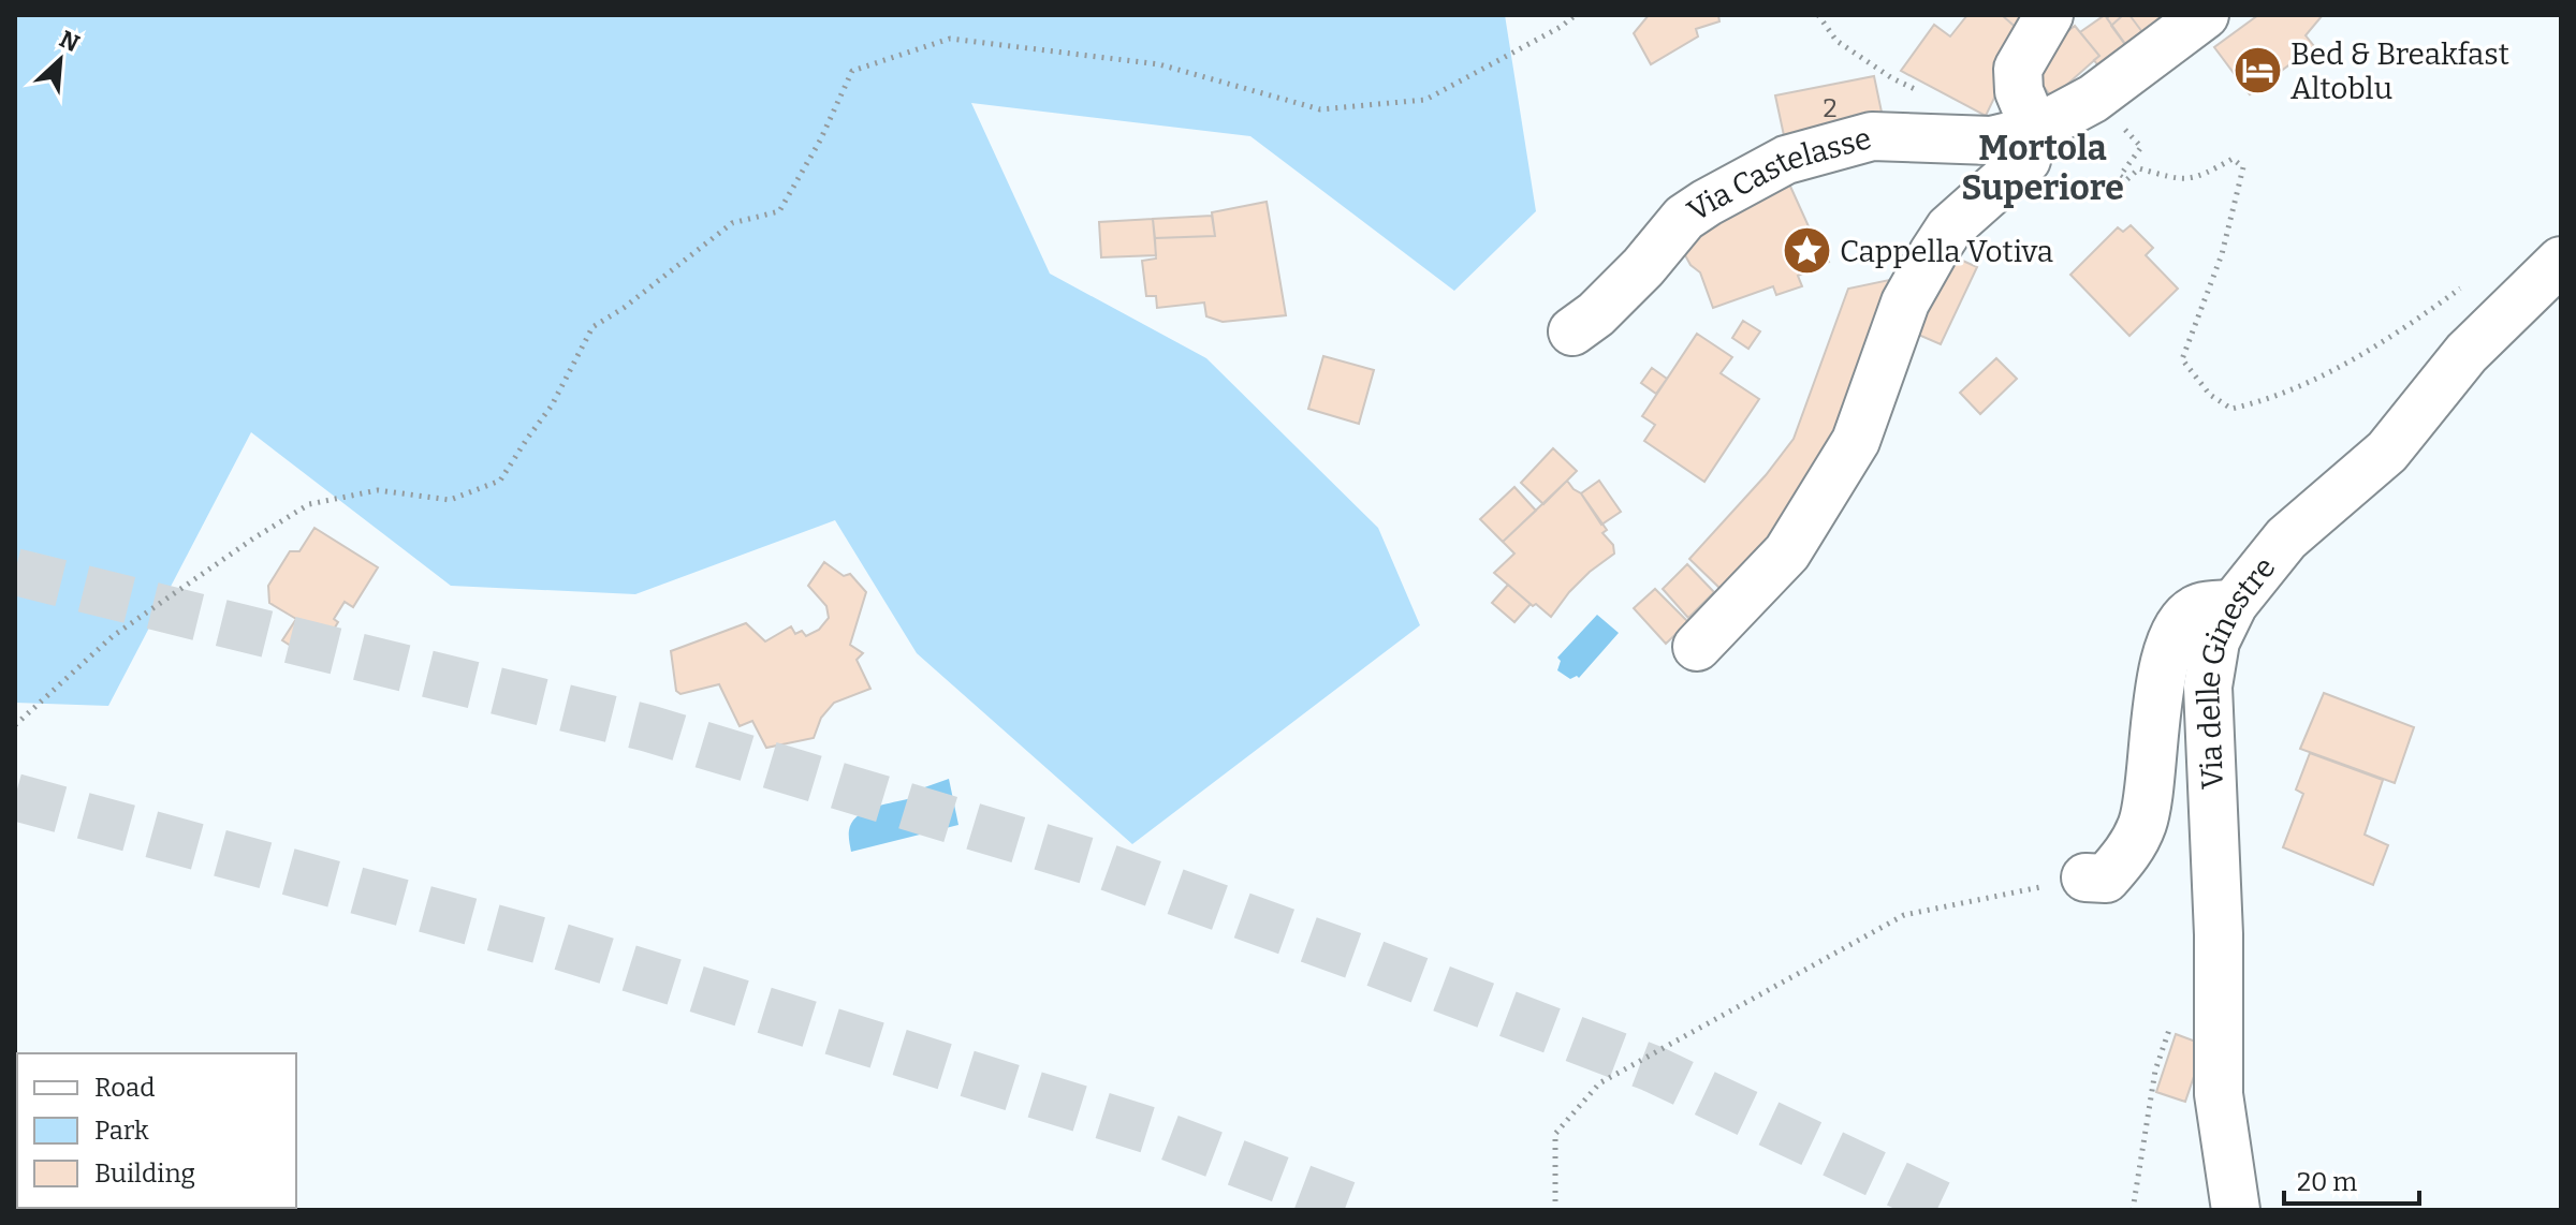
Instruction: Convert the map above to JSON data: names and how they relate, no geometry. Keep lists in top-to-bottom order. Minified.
{"streets":{"street":["Via Castelasse","Via delle Ginestre"]},"districts":["Mortola Superiore"],"places":{"hotel":["Bed & Breakfast Altoblu"],"place":["Cappella Votiva"]},"house_numbers":["2"],"legend":["Road","Park","Building"],"scale_bar":"20 m","north":"top right"}
